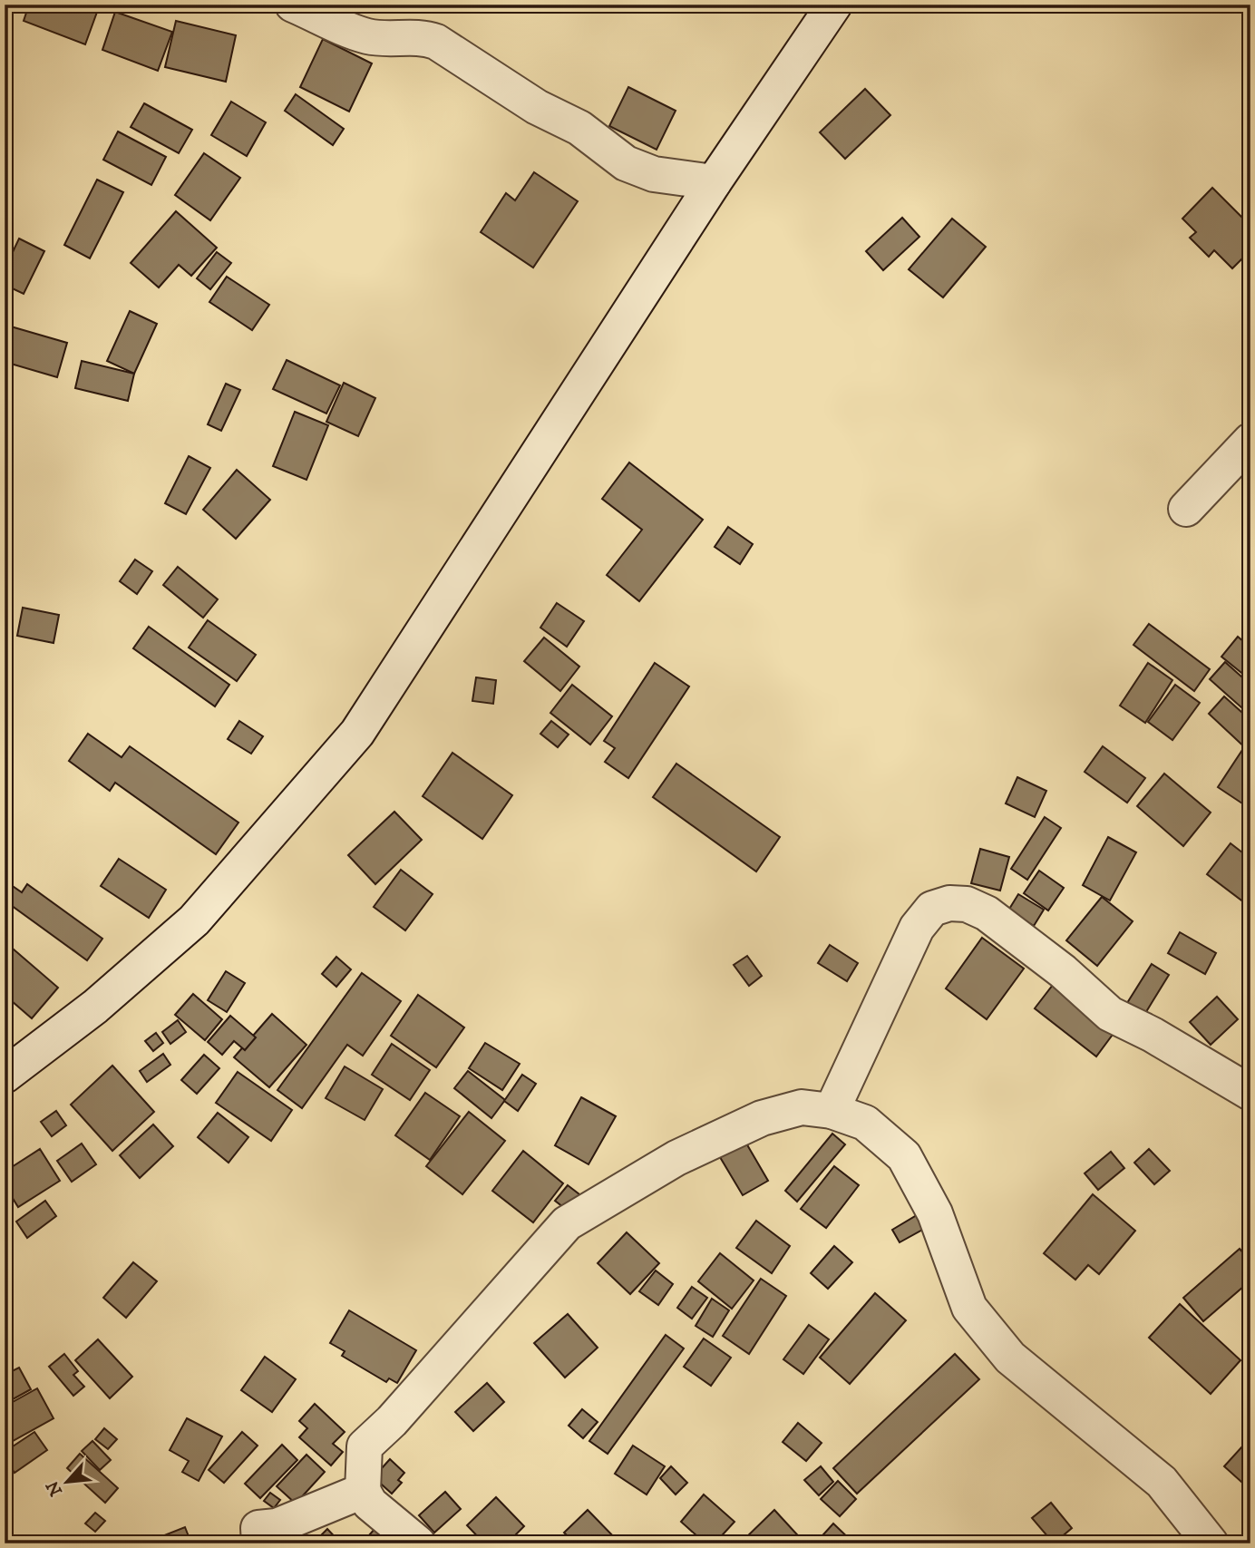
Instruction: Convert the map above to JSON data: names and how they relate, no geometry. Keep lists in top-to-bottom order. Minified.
{"north":"bottom left"}
